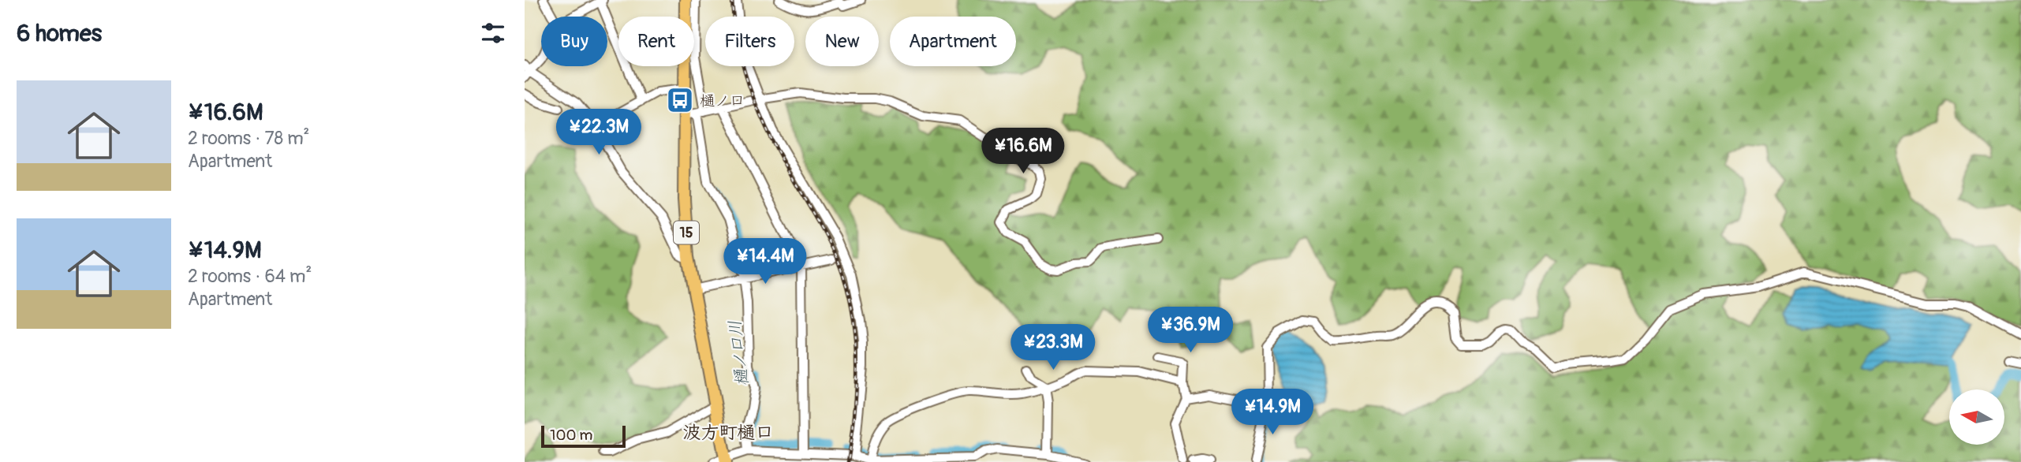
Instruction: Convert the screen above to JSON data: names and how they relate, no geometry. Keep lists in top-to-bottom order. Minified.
{"streets":{"main road":["15"]},"districts":["波方町樋口"],"water":["樋ノ口川"],"places":{"bus stop":["樋ノ口"]},"scale_bar":"100 m","north":"left","page":{"heading":"6 homes","chip":["Buy","Rent","Filters","New","Apartment"],"list":[{"name":"¥16.6M","note":"2 rooms · 78 m² · Apartment"},{"name":"¥14.9M","note":"2 rooms · 64 m² · Apartment"}],"price":["¥22.3M","¥16.6M","¥14.4M","¥36.9M","¥23.3M","¥14.9M"],"scale":"100 m"}}
